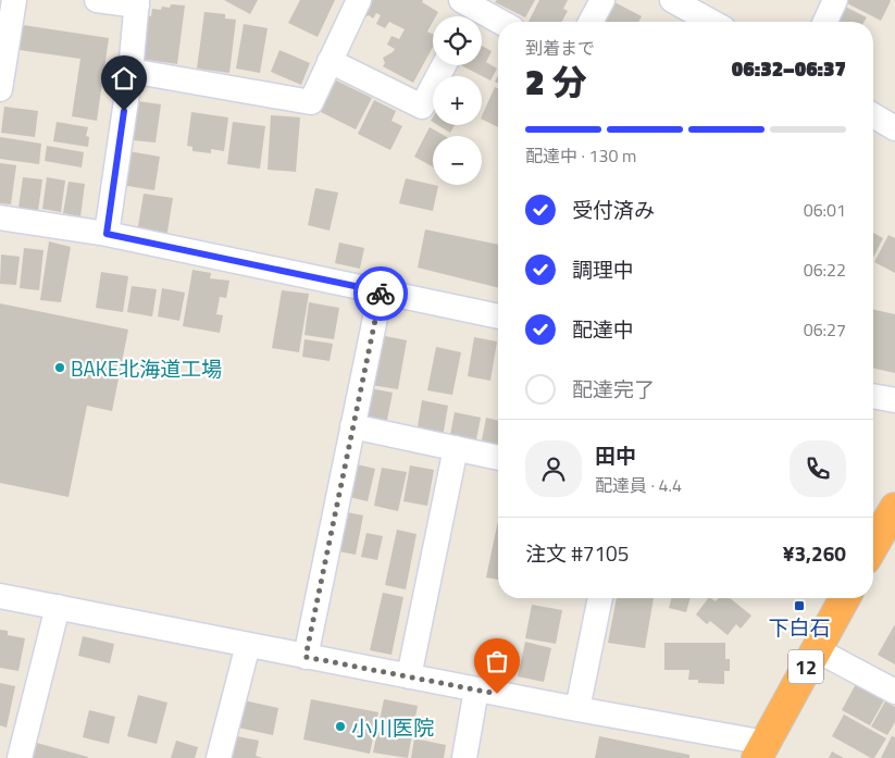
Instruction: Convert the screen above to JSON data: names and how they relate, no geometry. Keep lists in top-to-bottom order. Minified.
{"streets":{"highway":["12"]},"places":{"other":["BAKE北海道工場","小川医院"],"transit":["下白石"]},"page":{"map_buttons":["+","−"],"heading":["2 分","到着まで","06:32–06:37"],"panel":["田中","配達員 · 4.4","注文 #7105","¥3,260"],"bar":"配達中 · 130 m","list":[["受付済み","06:01"],["調理中","06:22"],["配達中","06:27"],"配達完了"]}}
